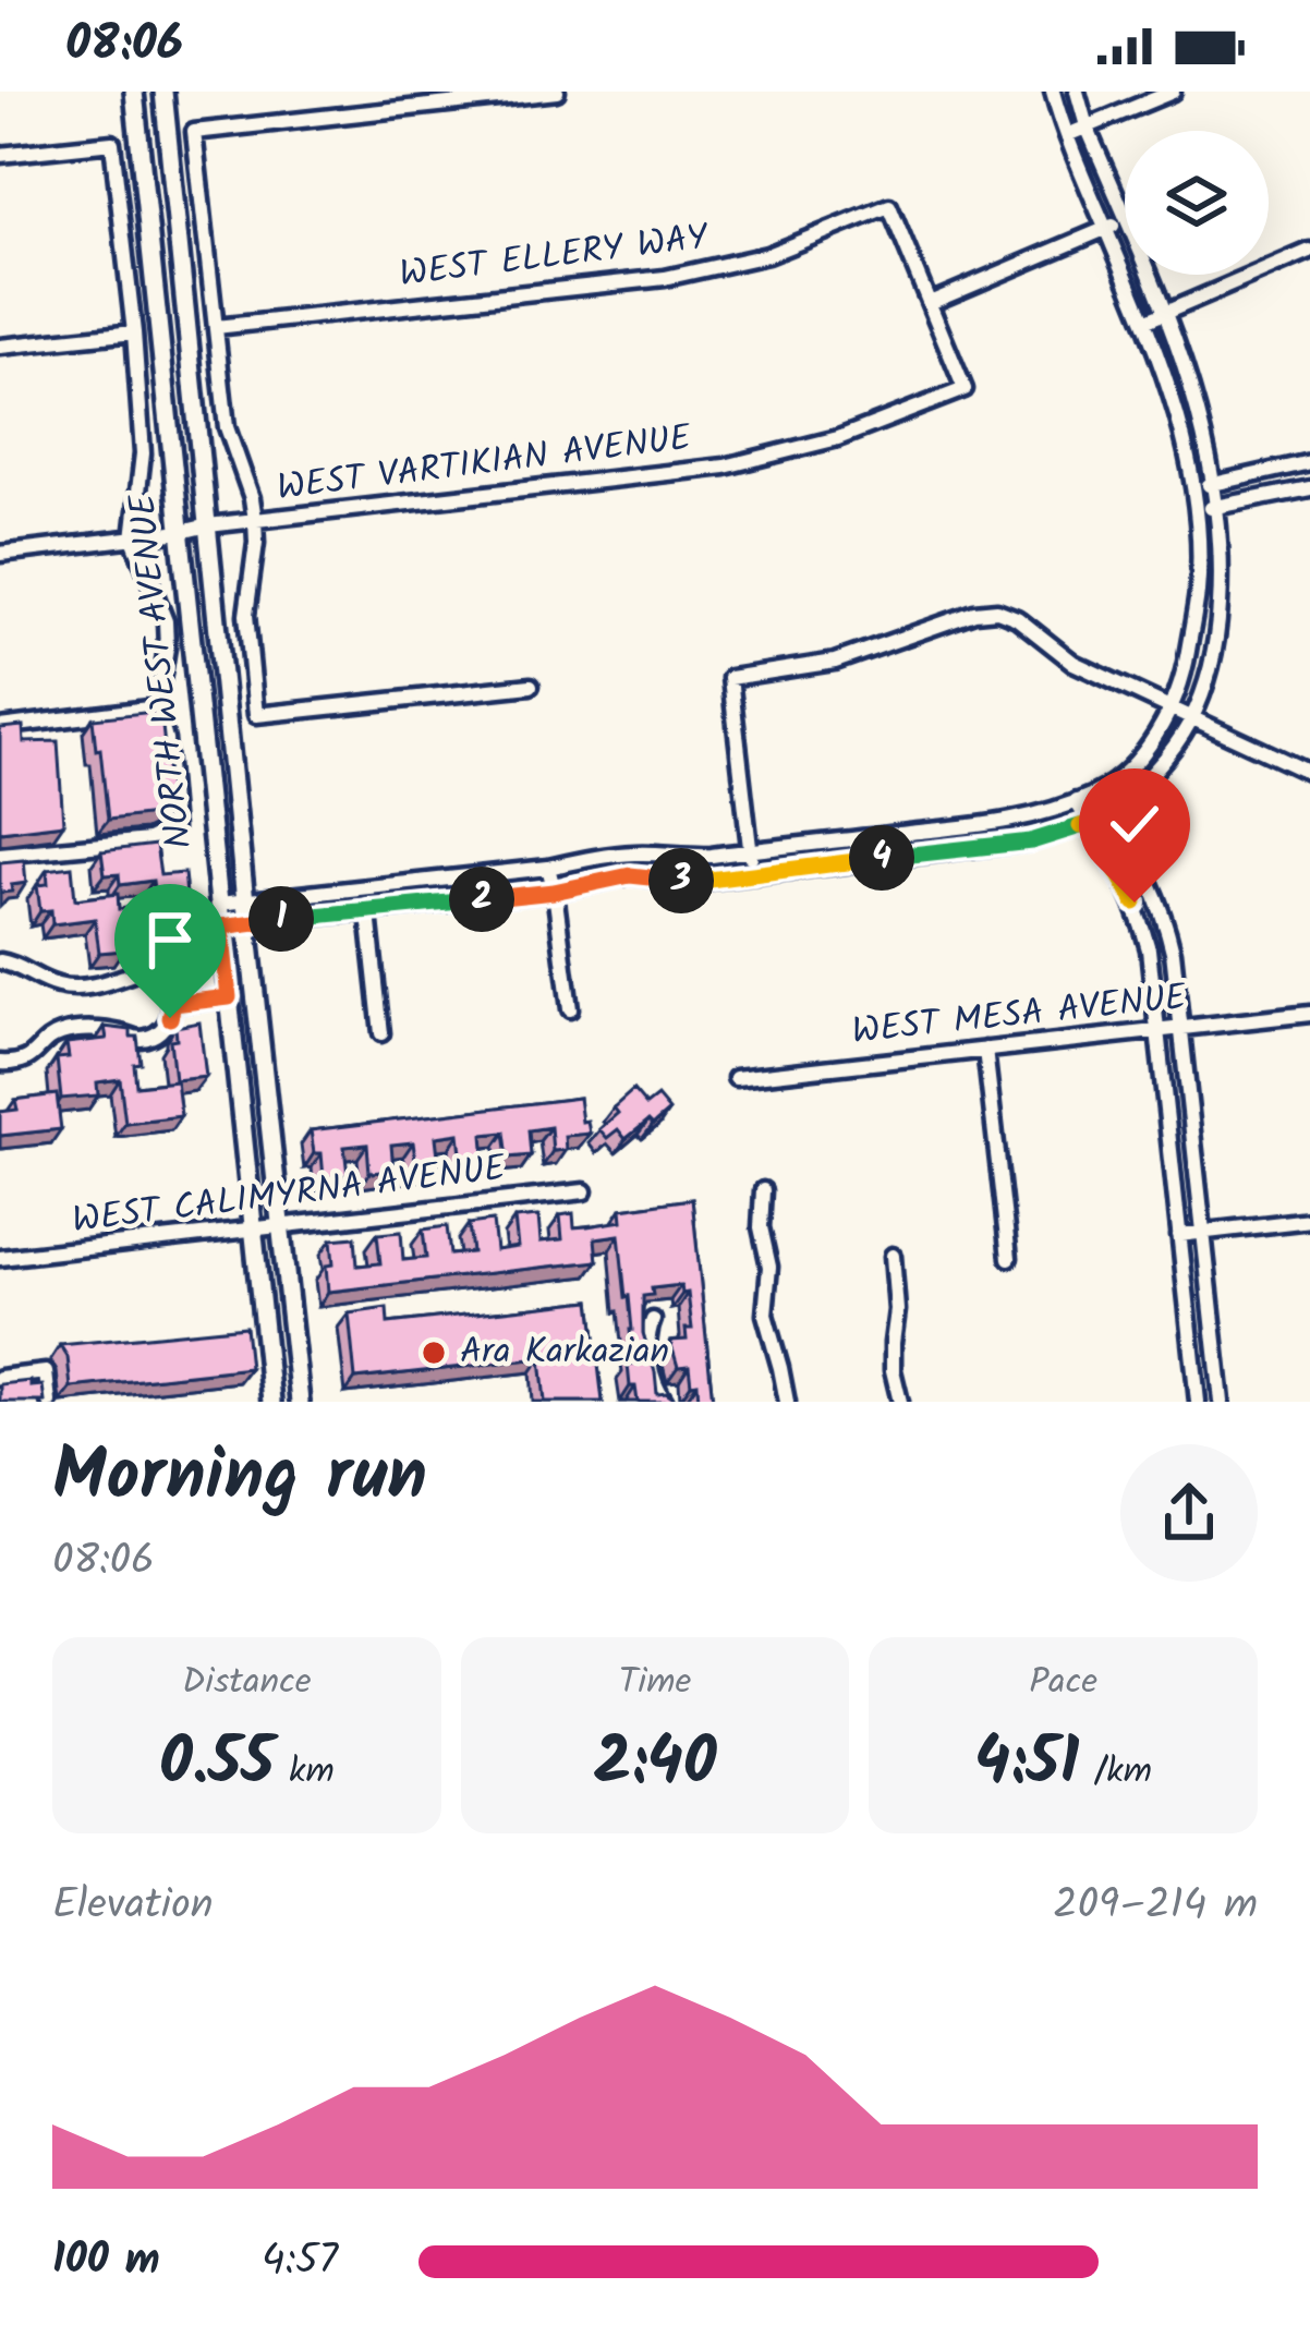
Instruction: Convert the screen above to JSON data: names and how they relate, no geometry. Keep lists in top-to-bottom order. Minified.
{"streets":{"main road":["NORTH WEST AVENUE"],"street":["WEST ELLERY WAY","WEST VARTIKIAN AVENUE","WEST MESA AVENUE","WEST CALIMYRNA AVENUE"]},"crossings":[["WEST ELLERY WAY","WEST VARTIKIAN AVENUE"],["WEST VARTIKIAN AVENUE","NORTH WEST AVENUE"],["NORTH WEST AVENUE","WEST CALIMYRNA AVENUE"]],"places":["Ara Karkazian"],"page":{"status":"08:06","pins":["4","3","2","1"],"heading":["Morning run","08:06"],"stats":[["Distance","0.55 km"],["Time","2:40"],["Pace","4:51 /km"]],"chart":["Elevation","209–214 m"],"list":[{"name":"100 m","note":"4:57"}]}}
